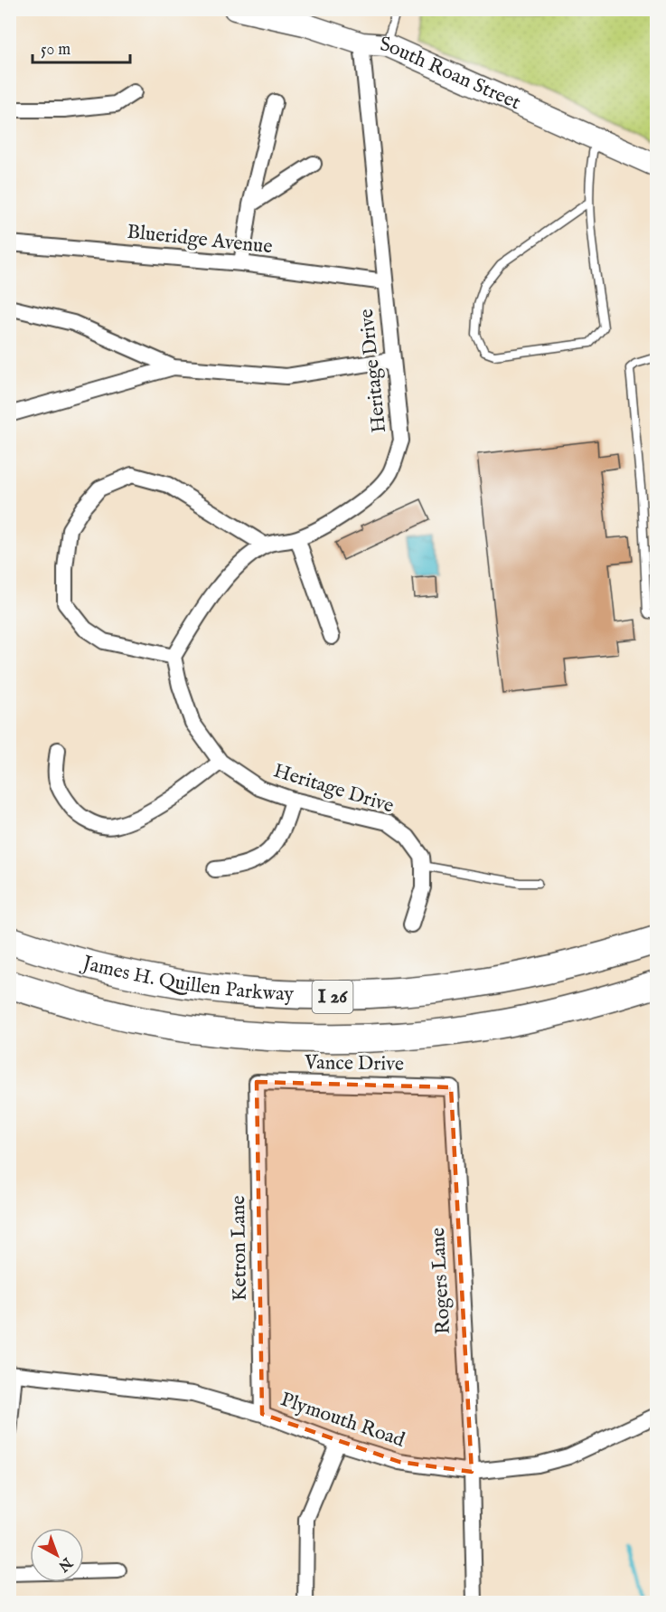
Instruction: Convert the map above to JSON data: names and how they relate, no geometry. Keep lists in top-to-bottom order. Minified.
{"streets":{"highway":["James H. Quillen Parkway","I 26"],"main road":["South Roan Street"],"street":["Blueridge Avenue","Heritage Drive","Vance Drive","Ketron Lane","Rogers Lane","Plymouth Road"]},"crossings":[["South Roan Street","Heritage Drive"],["Blueridge Avenue","Heritage Drive"],["Vance Drive","Ketron Lane"],["Vance Drive","Rogers Lane"],["Ketron Lane","Plymouth Road"],["Rogers Lane","Plymouth Road"]],"scale_bar":"50 m","north":"bottom right"}
